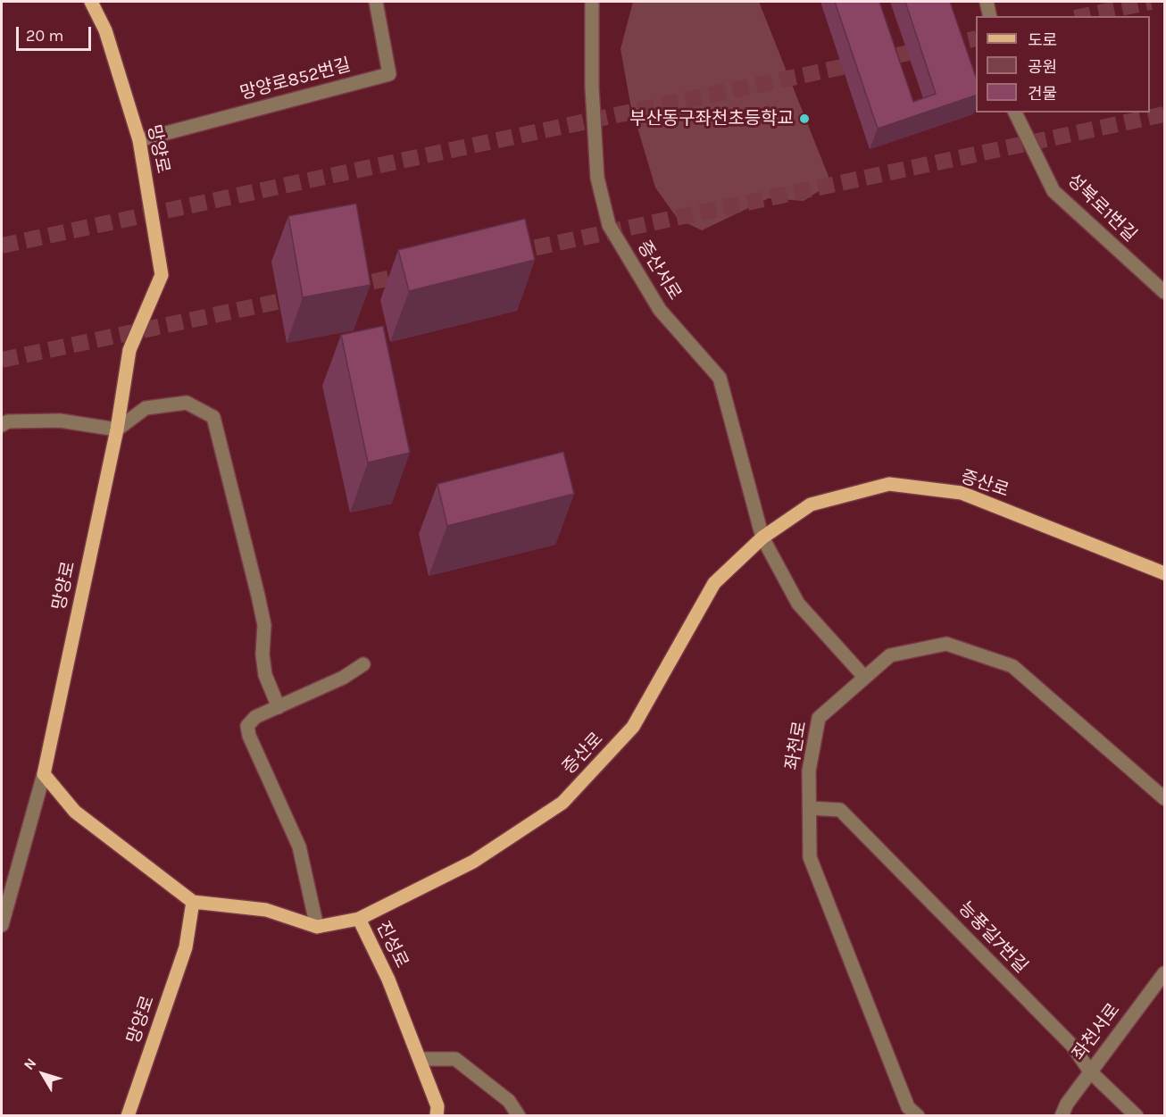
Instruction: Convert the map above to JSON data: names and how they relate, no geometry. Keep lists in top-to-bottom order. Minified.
{"streets":{"main road":["망양로","증산로","진성로"],"street":["망양로852번길","성북로1번길","증산서로","좌천로","능풍길7번길","좌천서로"]},"crossings":[["망양로852번길","망양로"],["망양로","진성로"],["증산서로","증산로"],["증산로","진성로"],["좌천로","능풍길7번길"],["능풍길7번길","좌천서로"]],"places":["부산동구좌천초등학교"],"legend":["도로","공원","건물"],"scale_bar":"20 m","north":"top left"}
